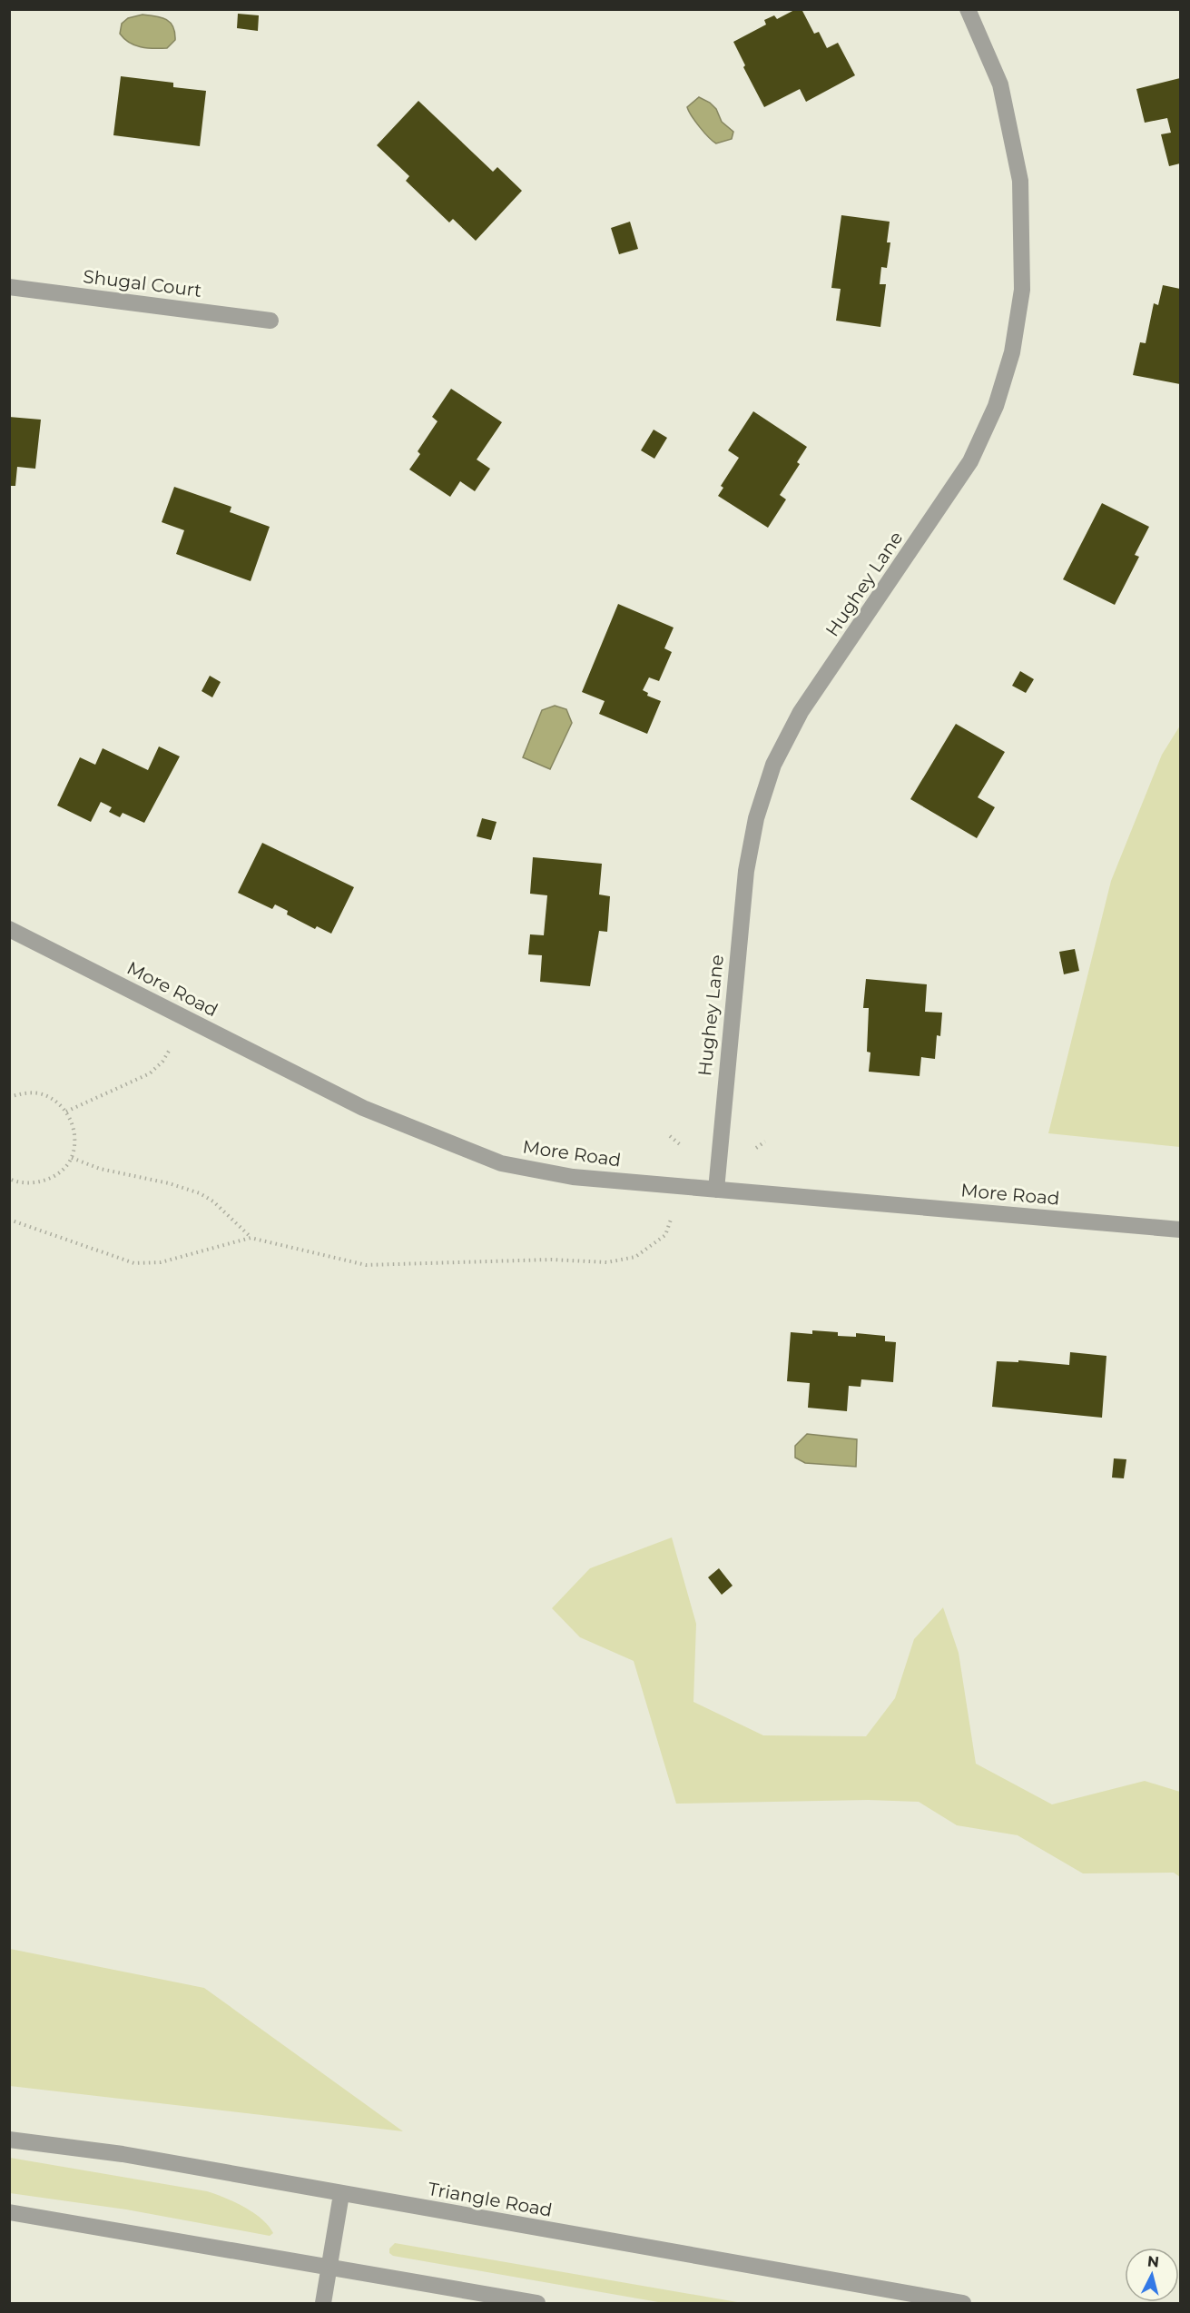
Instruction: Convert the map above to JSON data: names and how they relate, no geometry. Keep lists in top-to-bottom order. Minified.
{"streets":{"street":["Shugal Court","Hughey Lane","More Road","Triangle Road"]},"crossings":[["Hughey Lane","More Road"]],"north":"top"}
